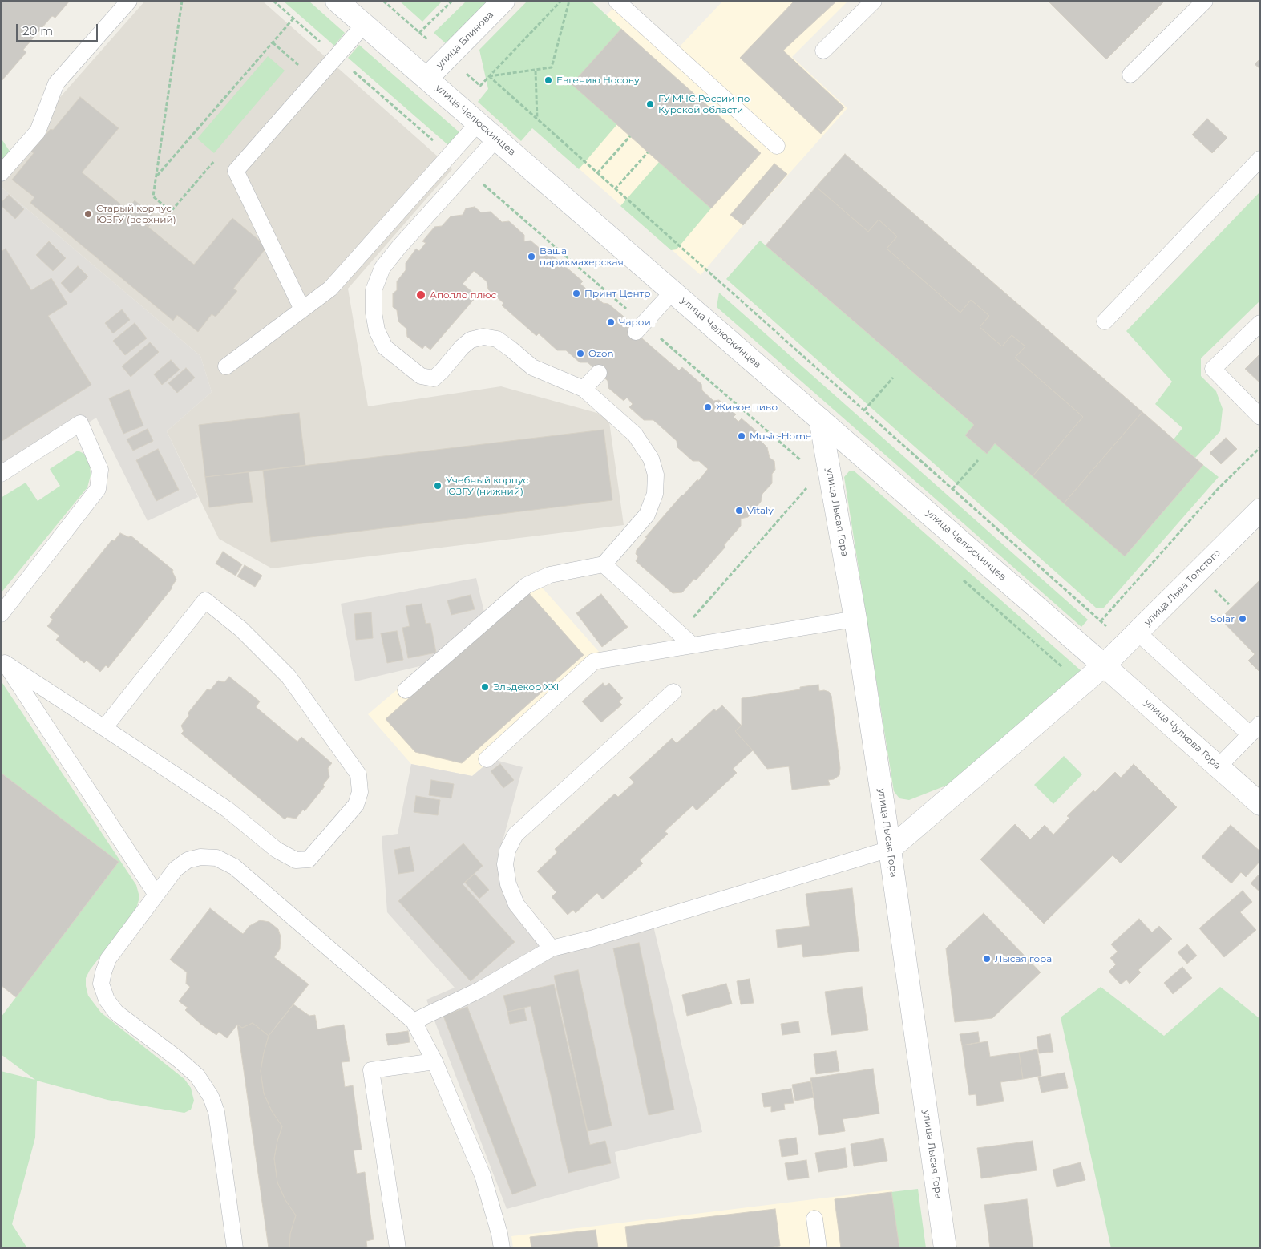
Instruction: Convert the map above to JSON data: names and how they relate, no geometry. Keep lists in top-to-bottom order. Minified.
{"streets":{"street":["улица Блинова","улица Челюскинцев","улица Лысая Гора","улица Льва Толстого","улица Чулкова Гора"]},"crossings":[["улица Блинова","улица Челюскинцев"],["улица Челюскинцев","улица Лысая Гора"],["улица Челюскинцев","улица Льва Толстого"],["улица Челюскинцев","улица Чулкова Гора"],["улица Лысая Гора","улица Льва Толстого"],["улица Льва Толстого","улица Чулкова Гора"]],"places":["Евгению Носову","ГУ МЧС России по Курской области","Старый корпус ЮЗГУ (верхний)","Ваша парикмахерская","Принт Центр","Аполло плюс","Чароит","Ozon","Живое пиво","Music-Home","Учебный корпус ЮЗГУ (нижний)","Vitaly","Solar","Эльдекор XXI","Лысая гора"],"scale_bar":"20 m"}
